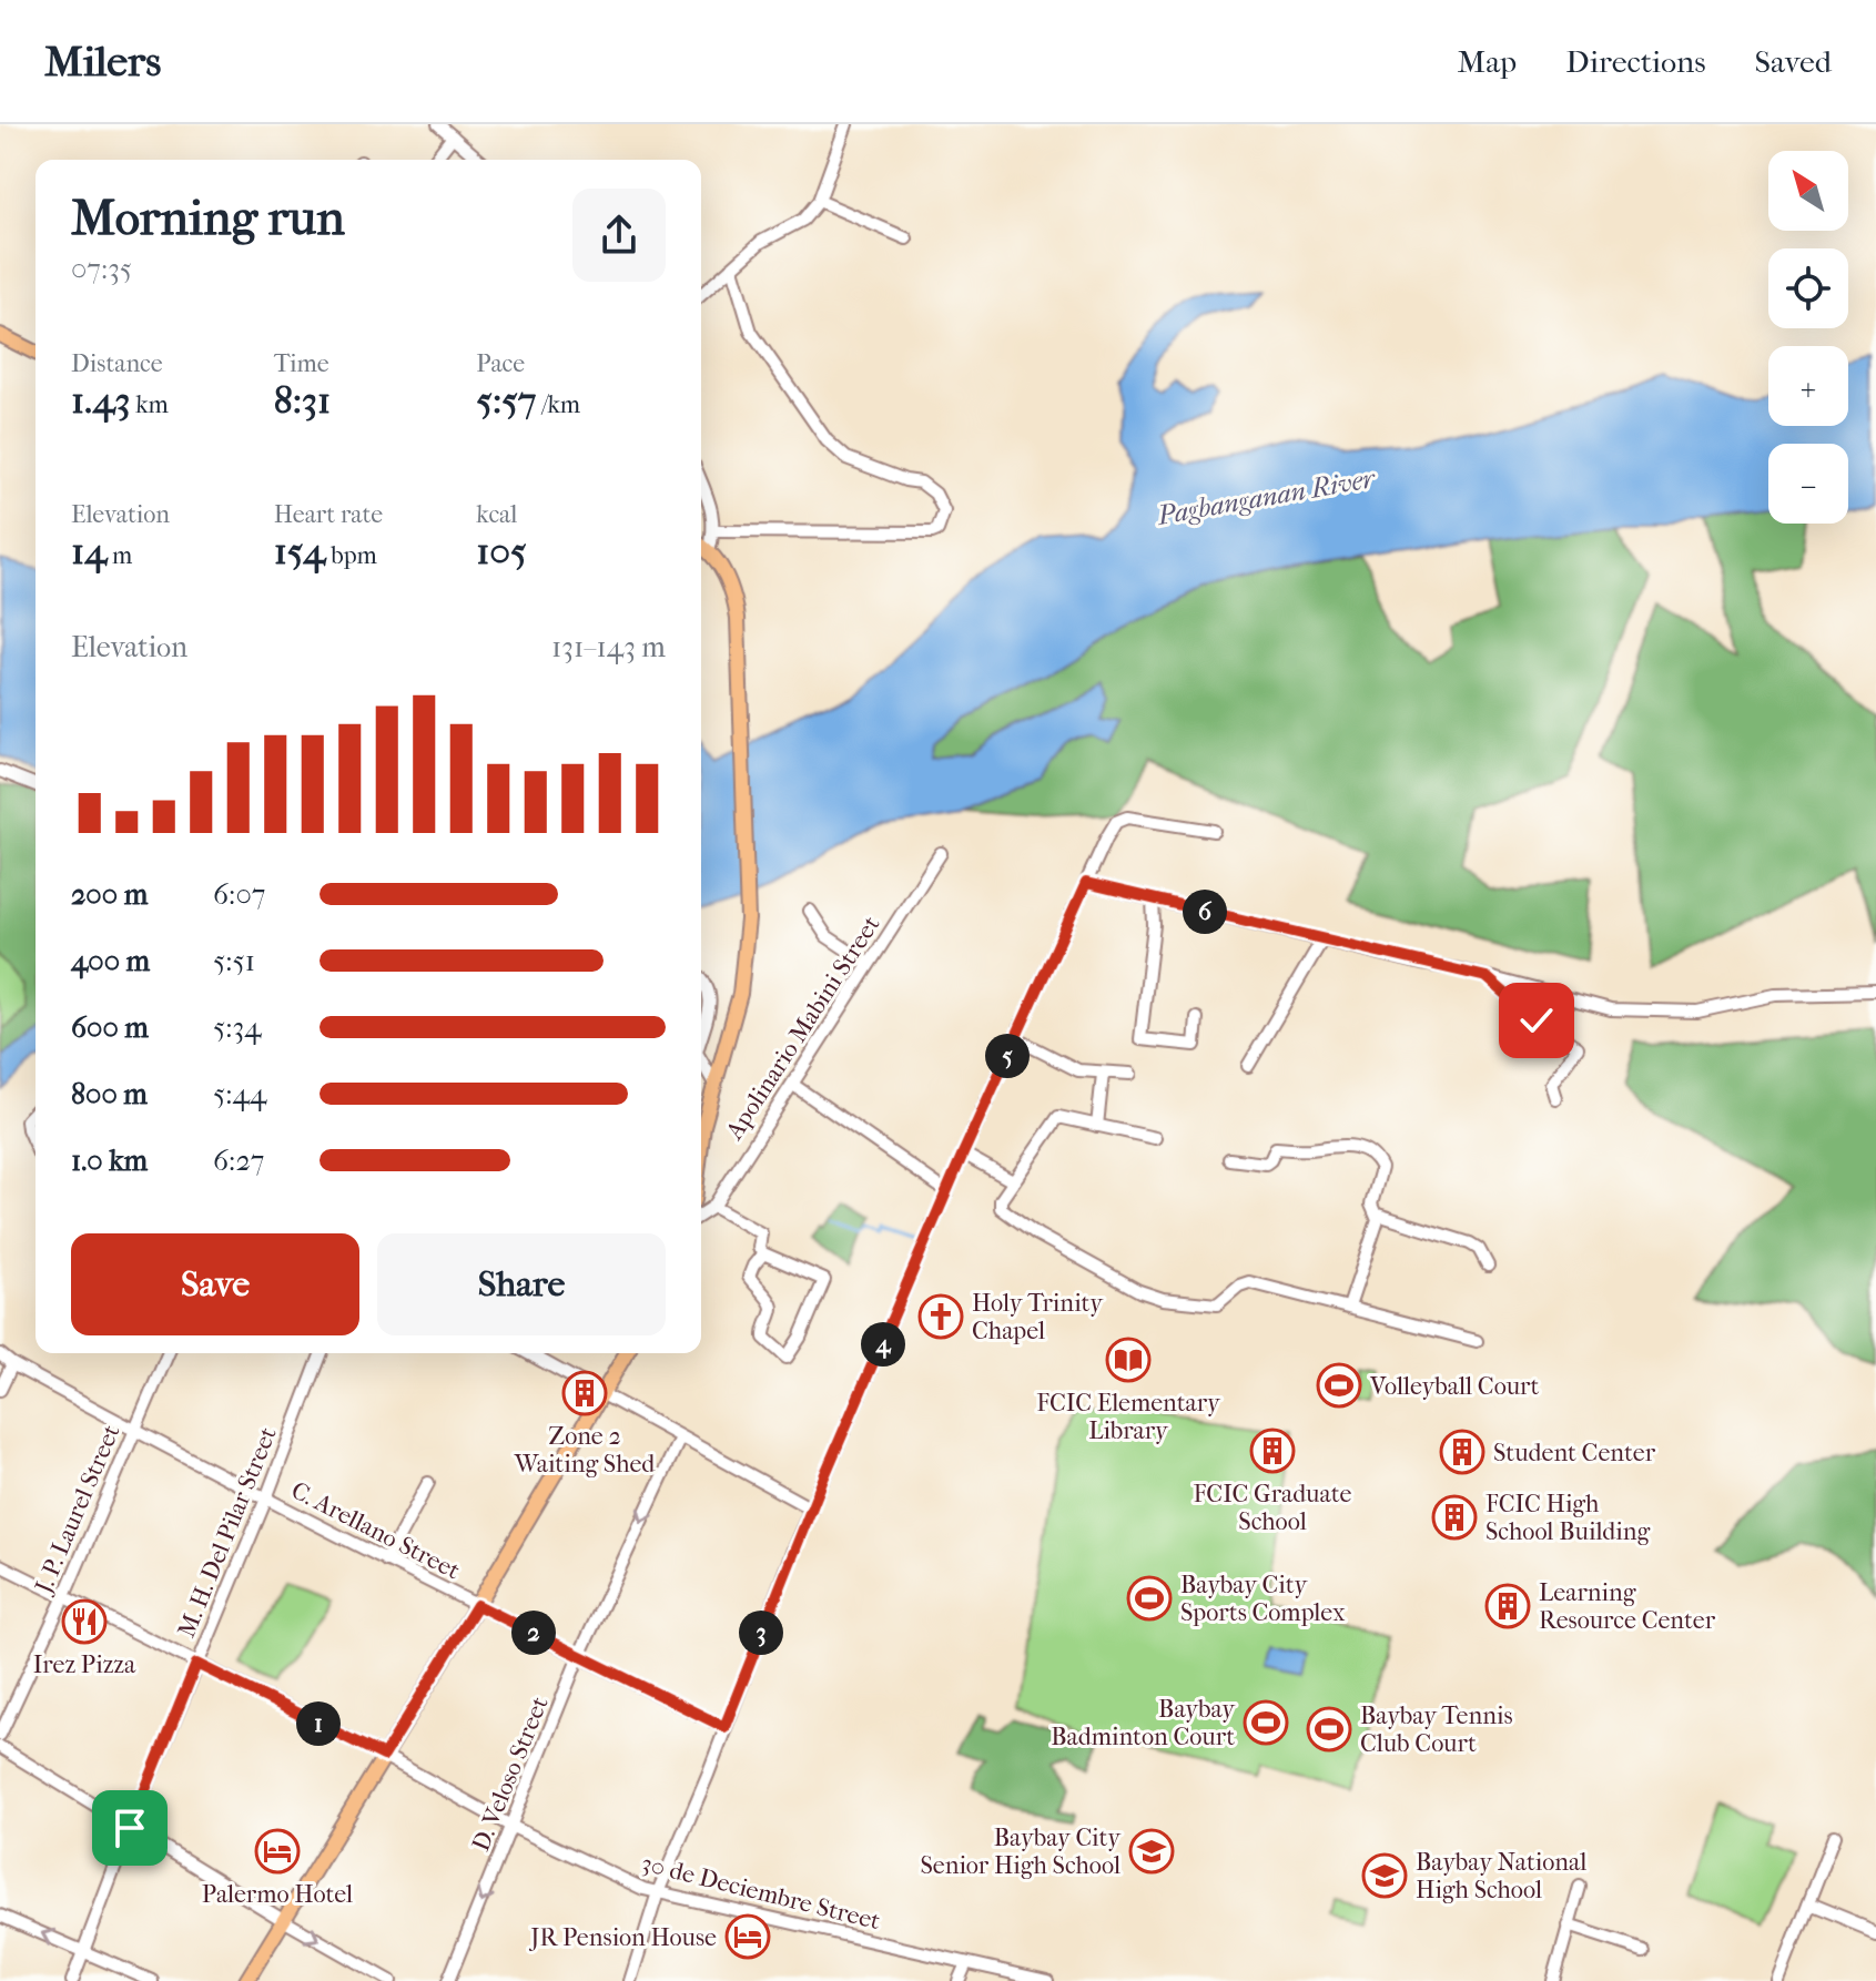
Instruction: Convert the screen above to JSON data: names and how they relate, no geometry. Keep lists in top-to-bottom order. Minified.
{"streets":{"street":["Apolinario Mabini Street","J. P. Laurel Street","C. Arellano Street","M. H. Del Pilar Street","D. Veloso Street","30 de Deciembre Street"]},"crossings":[["J. P. Laurel Street","C. Arellano Street"],["J. P. Laurel Street","30 de Deciembre Street"],["C. Arellano Street","M. H. Del Pilar Street"],["C. Arellano Street","D. Veloso Street"],["M. H. Del Pilar Street","30 de Deciembre Street"],["D. Veloso Street","30 de Deciembre Street"]],"one_way":["D. Veloso Street"],"water":["Pagbanganan River"],"places":{"church":["Holy Trinity Chapel"],"library":["FCIC Elementary Library"],"sports":["Volleyball Court","Baybay City Sports Complex","Baybay Badminton Court","Baybay Tennis Club Court"],"building":["Zone 2 Waiting Shed","FCIC Graduate School","Student Center","FCIC High School Building","Learning Resource Center"],"restaurant":["Irez Pizza"],"hotel":["Palermo Hotel","JR Pension House"],"school or university":["Baybay City Senior High School","Baybay National High School"]},"north":"top left","page":{"header":"Milers","nav":["Map","Directions","Saved"],"map_buttons":["+","−"],"heading":["Morning run","07:35"],"stats":[["Distance","1.43 km"],["Time","8:31"],["Pace","5:57 /km"],["Elevation","14 m"],["Heart rate","154 bpm"],["kcal","105"]],"chart":["Elevation","131–143 m"],"list":[{"name":"200 m","note":"6:07"},{"name":"400 m","note":"5:51"},{"name":"600 m","note":"5:34"},{"name":"800 m","note":"5:44"},{"name":"1.0 km","note":"6:27"}],"pins":["6","5","4","2","3","1"],"buttons":["Save","Share"]}}
